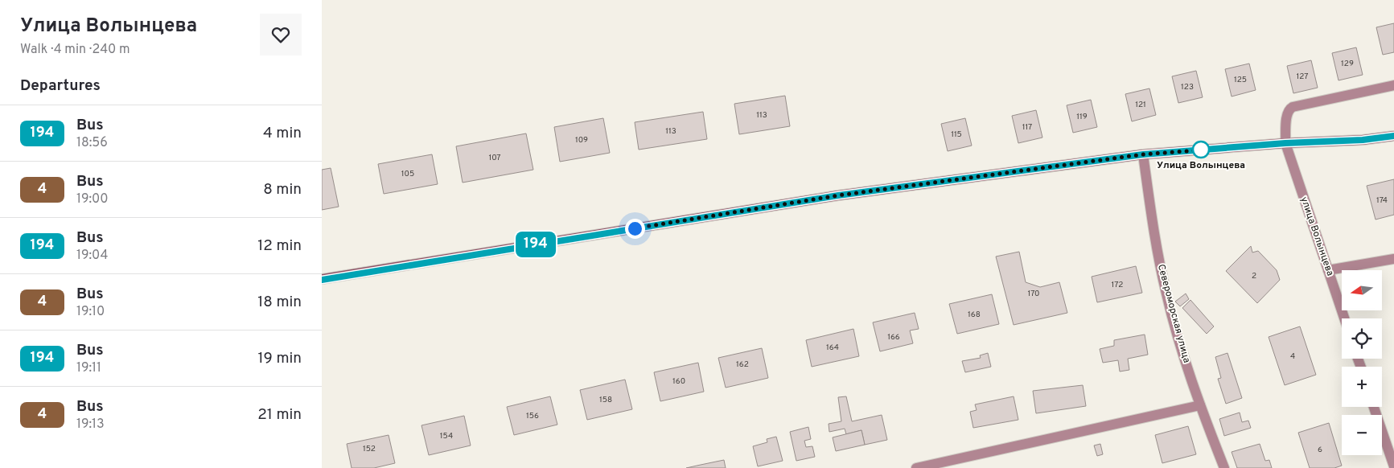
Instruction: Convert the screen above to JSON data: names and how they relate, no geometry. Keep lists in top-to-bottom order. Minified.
{"streets":{"street":["улица Волынцева","Североморская улица"]},"places":["Улица Волынцева"],"lines":["bus line 194"],"house_numbers":["129","127","125","123","121","113","119","117","113","115","109","107","105","174","2","172","170","168","166","164","4","162","160","158","156","154","152","6"],"north":"left","page":{"heading":[["Улица Волынцева","Walk · 4 min · 240 m"],"Departures"],"on_map":"194","list":[{"mark":"194","name":"Bus","note":"18:56","value":"4 min"},{"mark":"4","name":"Bus","note":"19:00","value":"8 min"},{"mark":"194","name":"Bus","note":"19:04","value":"12 min"},{"mark":"4","name":"Bus","note":"19:10","value":"18 min"},{"mark":"194","name":"Bus","note":"19:11","value":"19 min"},{"mark":"4","name":"Bus","note":"19:13","value":"21 min"}],"map_buttons":["+","−"]}}
